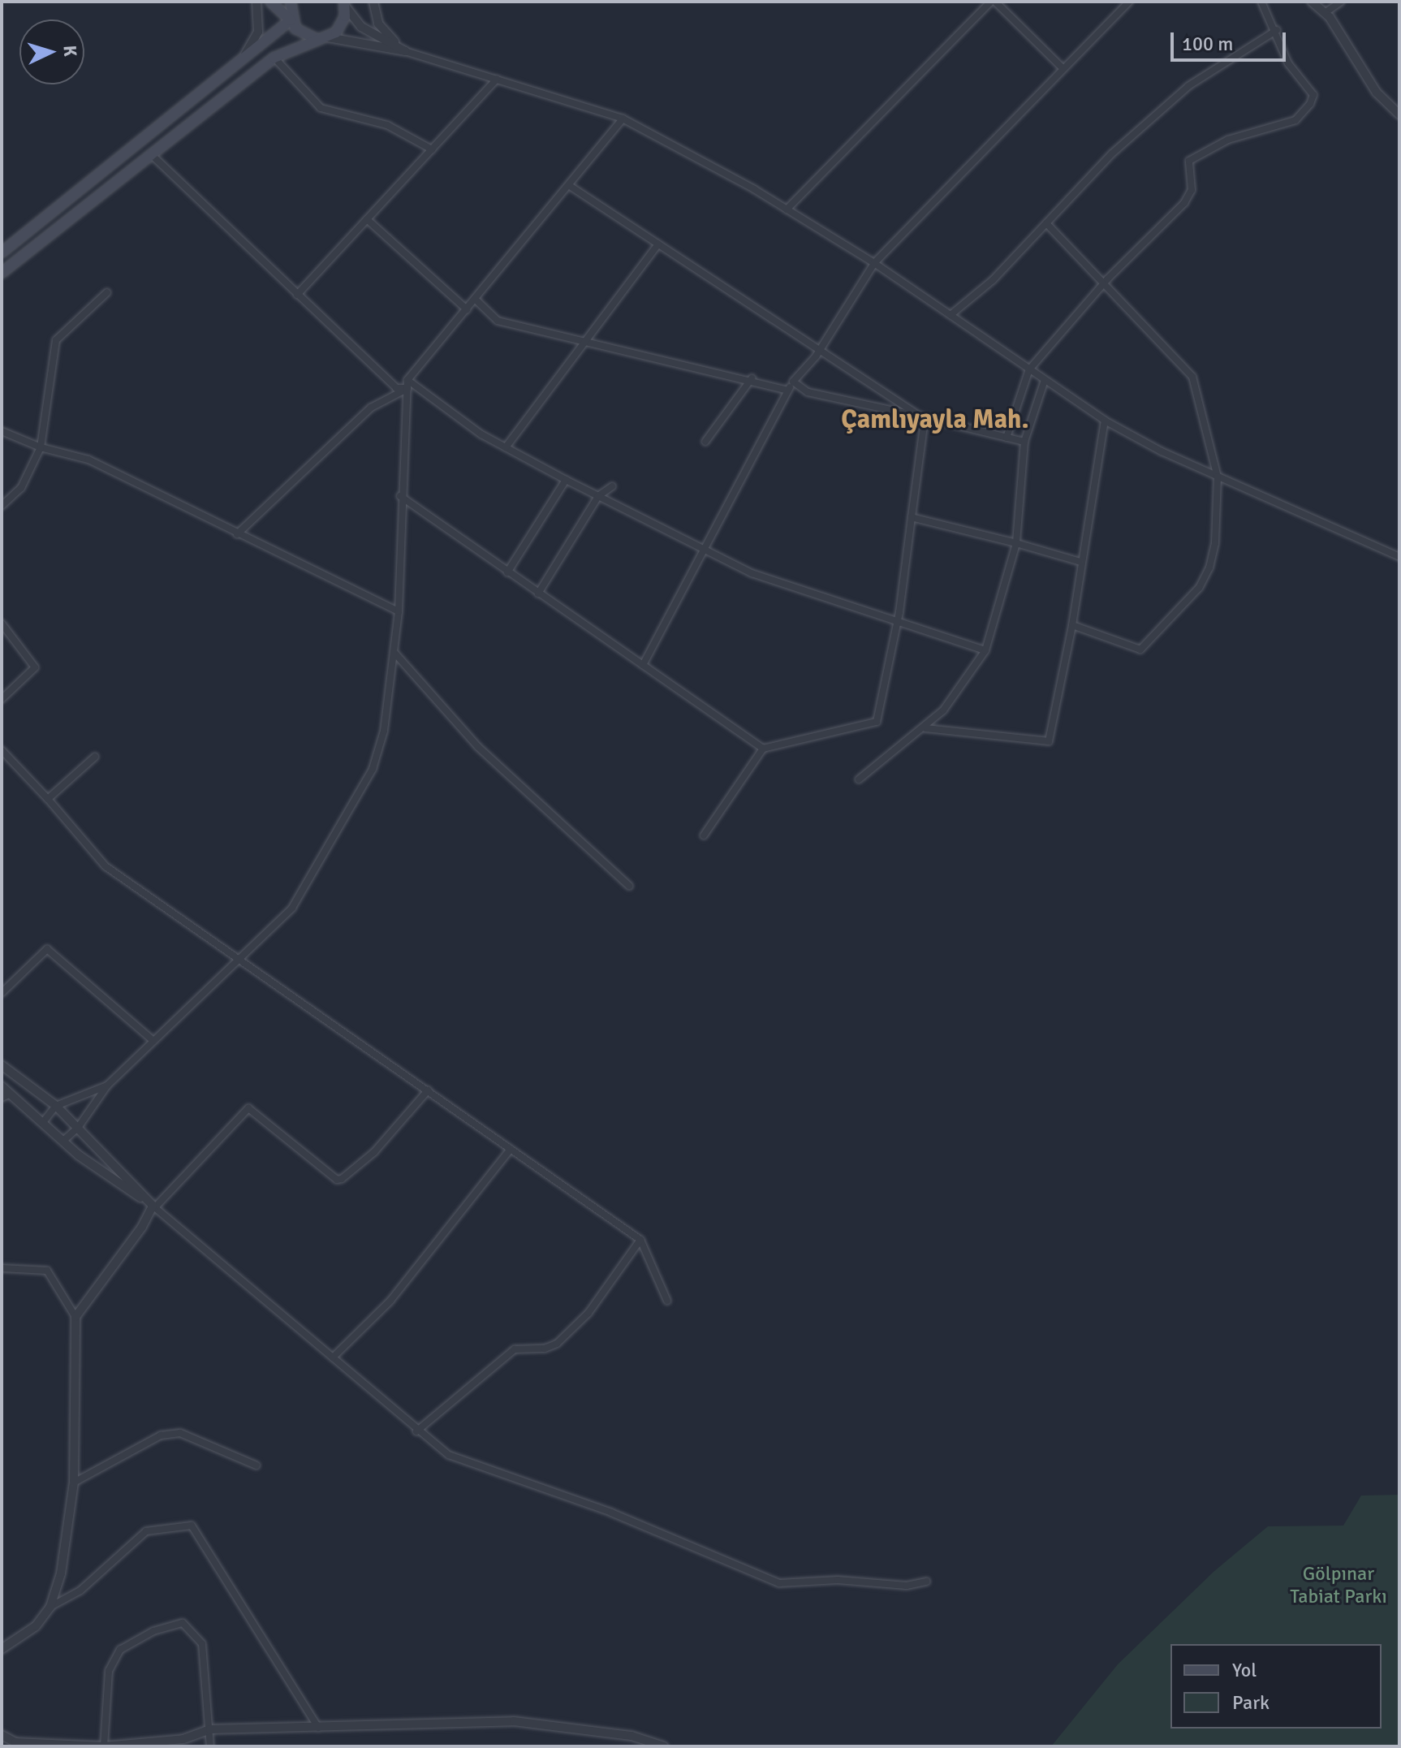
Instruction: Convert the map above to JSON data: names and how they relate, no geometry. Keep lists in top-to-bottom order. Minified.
{"districts":["Çamlıyayla Mah."],"parks":["Gölpınar Tabiat Parkı"],"legend":["Yol","Park"],"scale_bar":"100 m","north":"right"}
